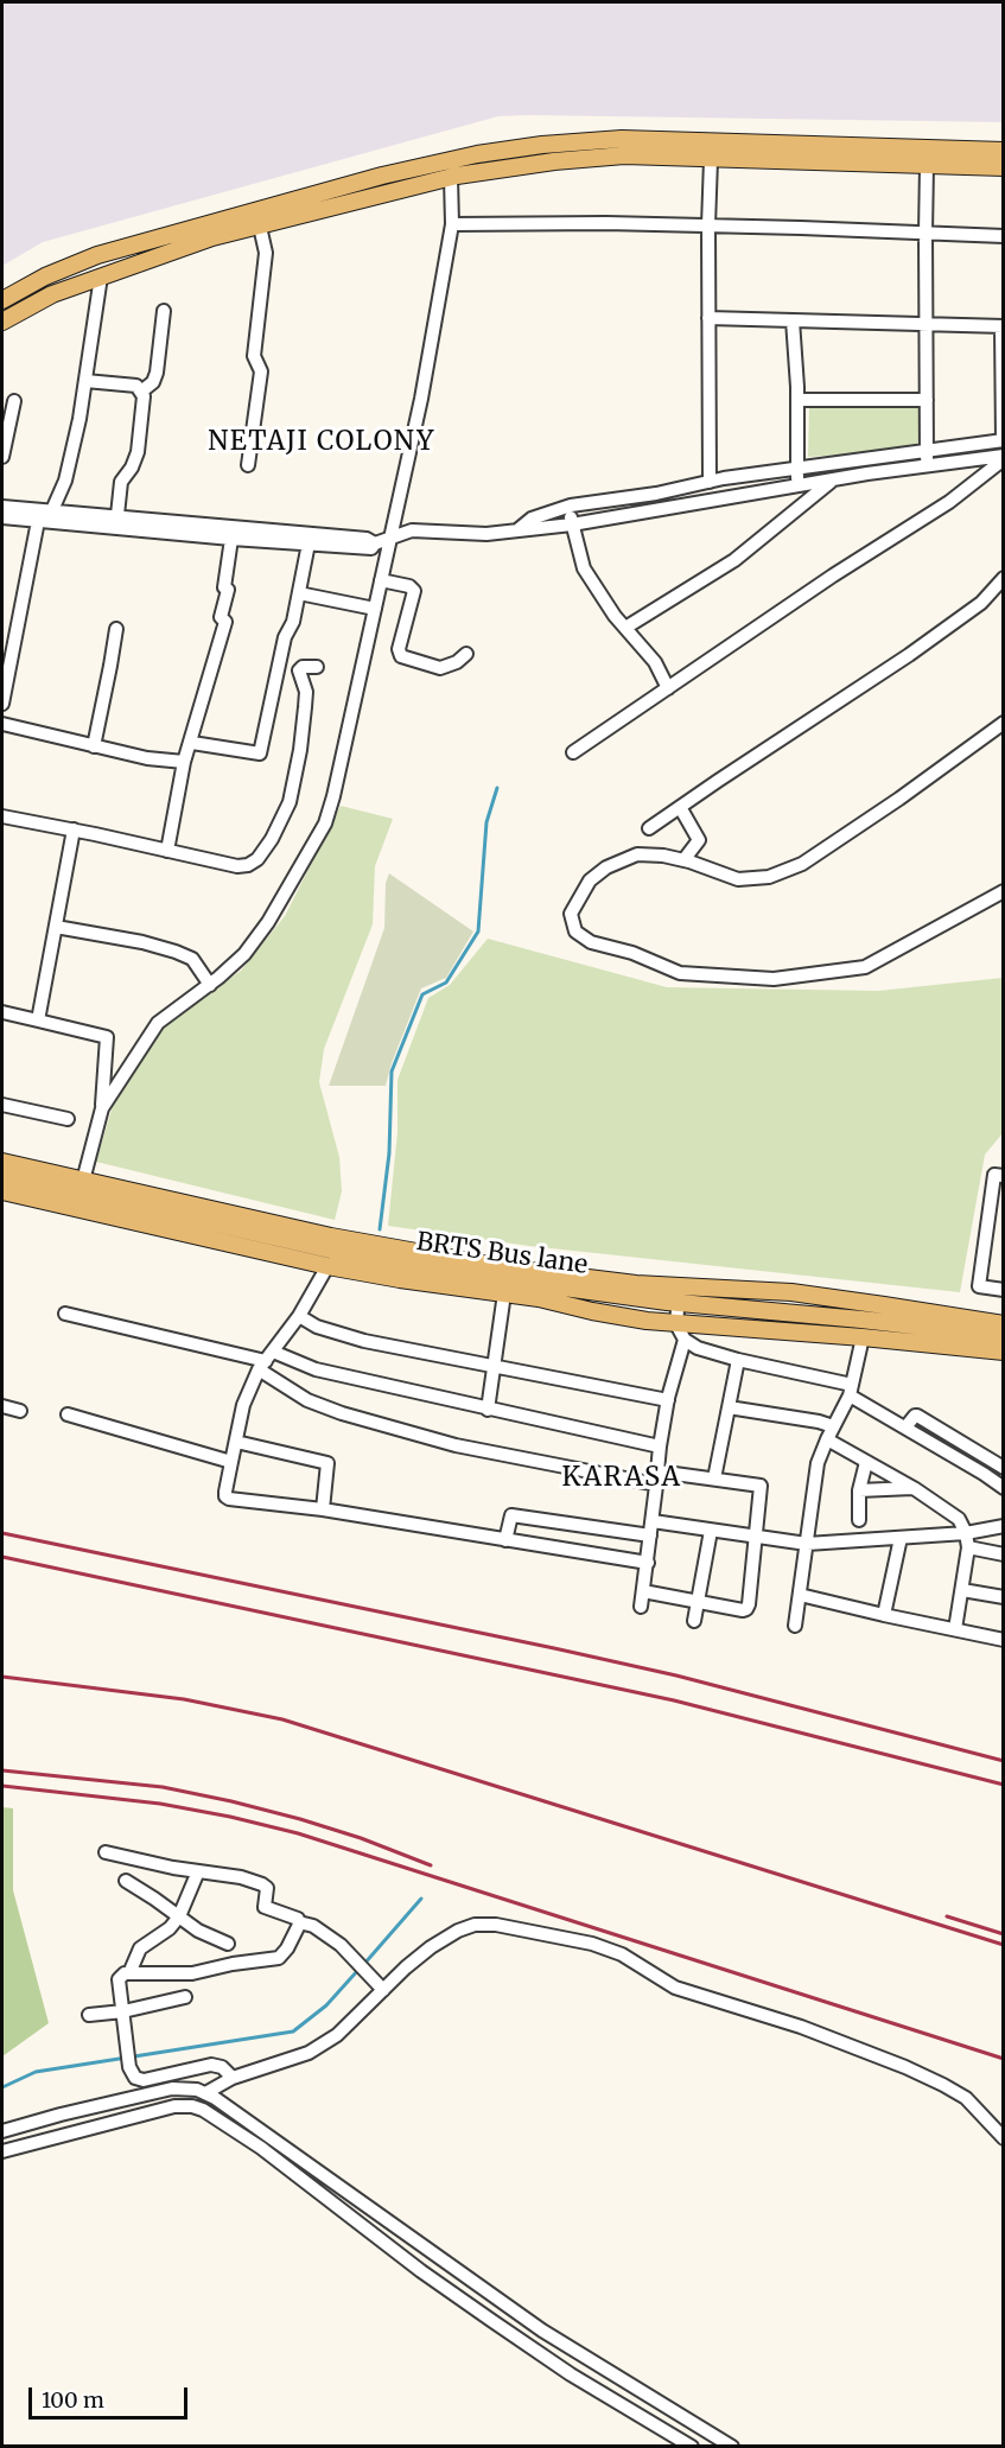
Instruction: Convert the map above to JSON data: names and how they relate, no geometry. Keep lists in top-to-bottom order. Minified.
{"streets":{"main road":["BRTS Bus lane"]},"districts":["NETAJI COLONY","KARASA"],"scale_bar":"100 m"}
